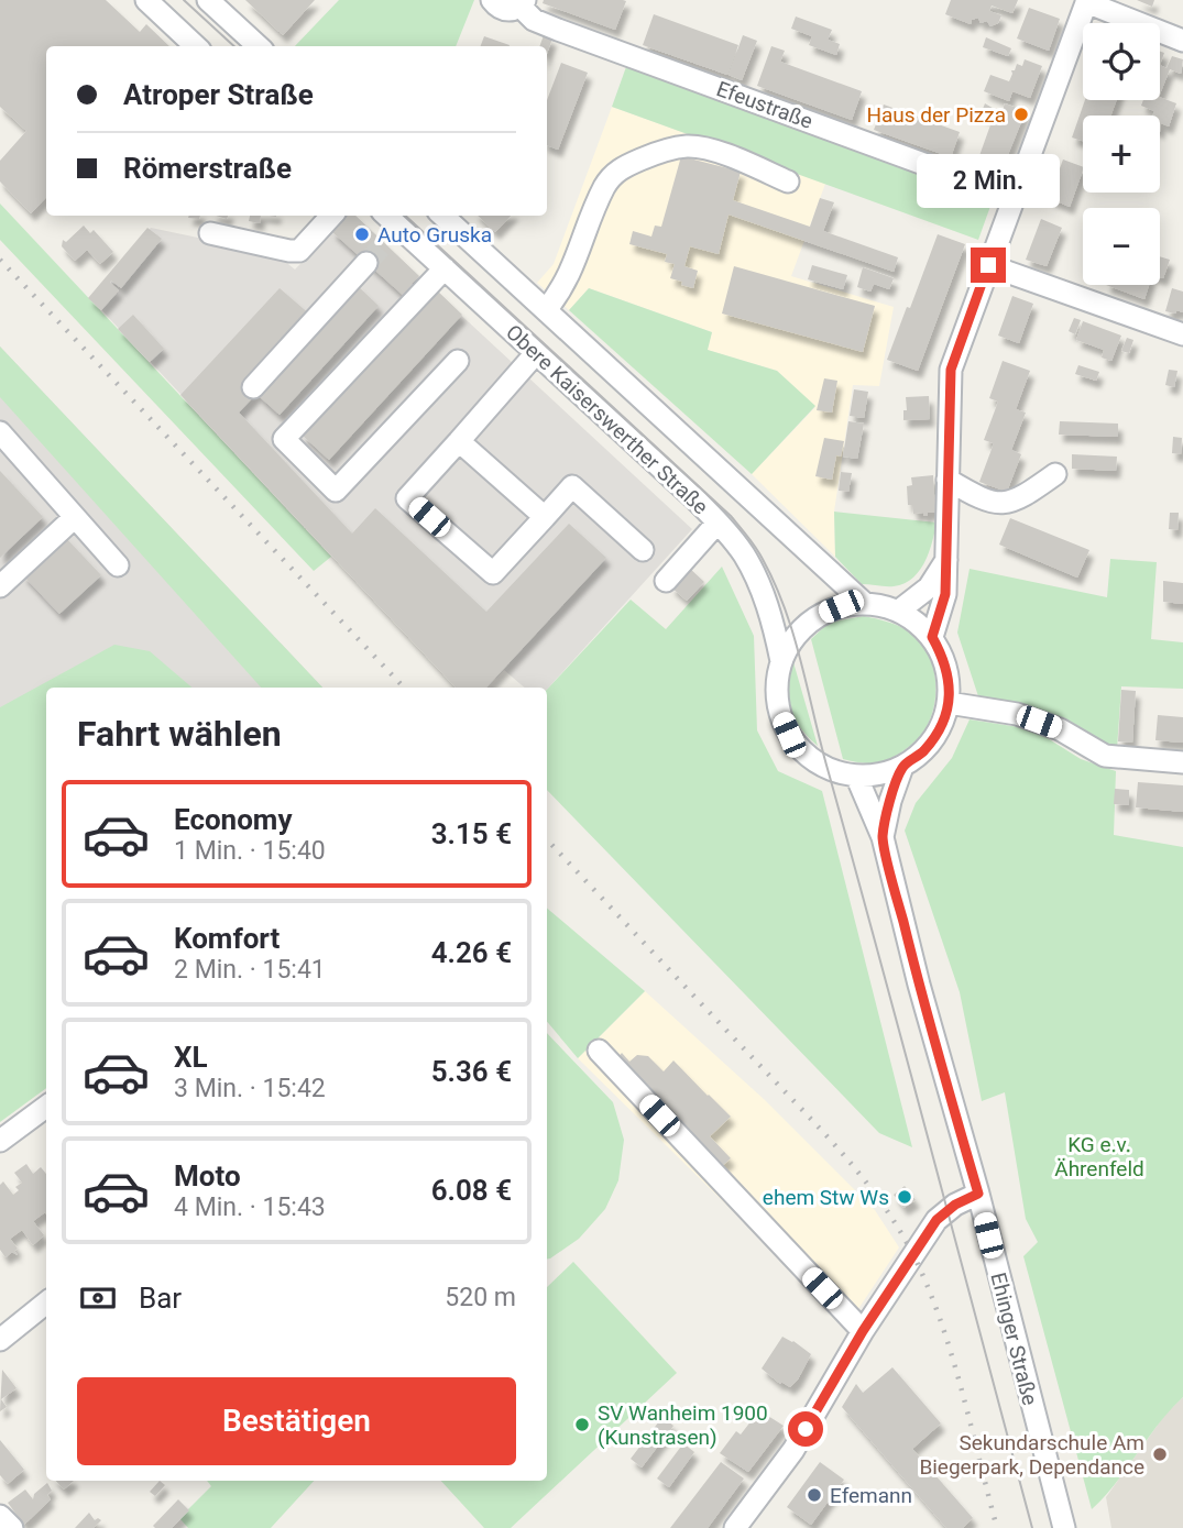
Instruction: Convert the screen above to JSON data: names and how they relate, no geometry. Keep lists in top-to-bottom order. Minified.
{"streets":{"street":["Efeustraße","Obere Kaiserswerther Straße","Ehinger Straße"]},"crossings":[["Obere Kaiserswerther Straße","Ehinger Straße"]],"parks":["KG e.v. Ährenfeld"],"places":["Haus der Pizza","Auto Gruska","ehem Stw Ws","SV Wanheim 1900 (Kunstrasen)","Sekundarschule Am Biegerpark, Dependance","Efemann"],"page":{"map_buttons":["+","−"],"banner":["Atroper Straße","Römerstraße"],"bubble":"2 Min.","heading":"Fahrt wählen","list":[{"name":"Economy","note":"1 Min. · 15:40","value":"3.15 €"},{"name":"Komfort","note":"2 Min. · 15:41","value":"4.26 €"},{"name":"XL","note":"3 Min. · 15:42","value":"5.36 €"},{"name":"Moto","note":"4 Min. · 15:43","value":"6.08 €"}],"pay":["Bar","520 m"],"buttons":"Bestätigen"}}
